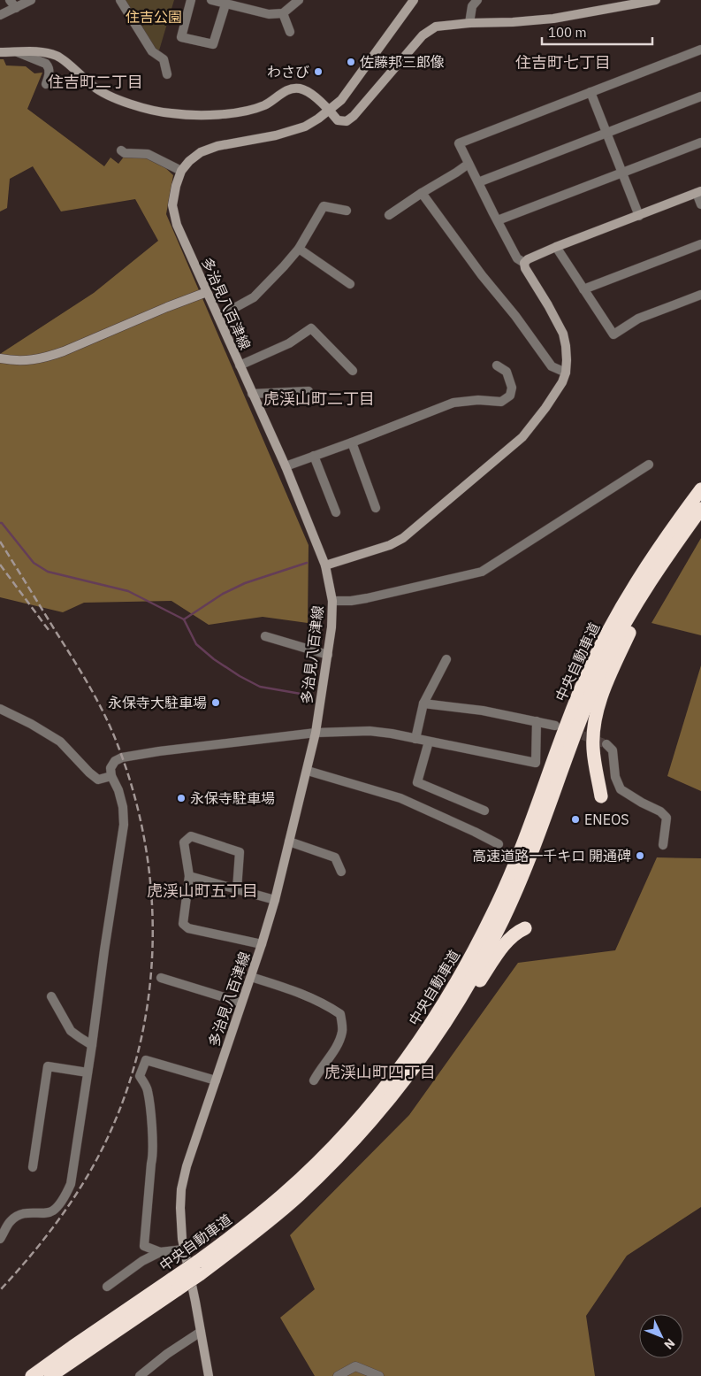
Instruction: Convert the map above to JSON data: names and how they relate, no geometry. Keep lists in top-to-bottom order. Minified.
{"streets":{"highway":["中央自動車道"],"street":["多治見八百津線"]},"districts":["住吉町七丁目","住吉町二丁目","虎渓山町二丁目","虎渓山町五丁目","虎渓山町四丁目"],"parks":["住吉公園"],"places":["佐藤邦三郎像","わさび","永保寺大駐車場","永保寺駐車場","ENEOS","高速道路一千キロ 開通碑"],"scale_bar":"100 m","north":"bottom right"}
